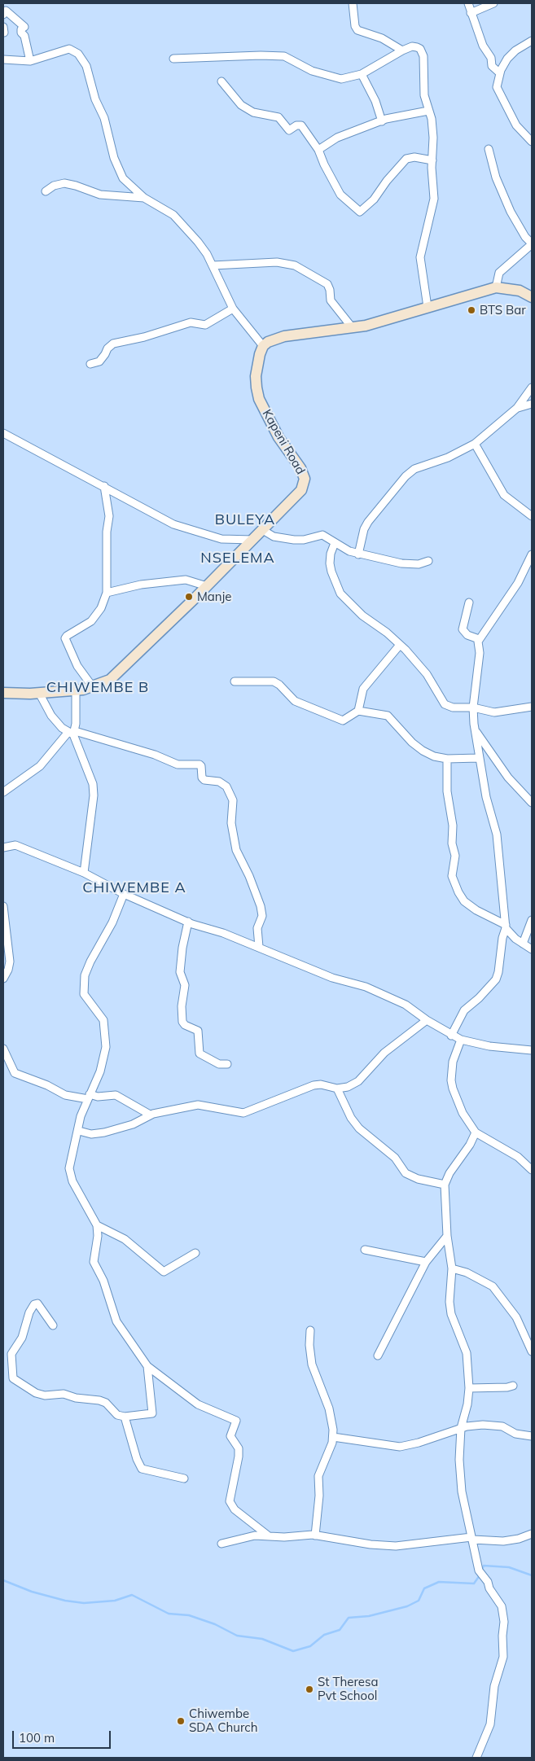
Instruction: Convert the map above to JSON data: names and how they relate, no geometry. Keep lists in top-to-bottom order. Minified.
{"streets":{"main road":["Kapeni Road"]},"districts":["BULEYA","NSELEMA","CHIWEMBE B","CHIWEMBE A"],"places":["BTS Bar","Manje","St Theresa Pvt School","Chiwembe SDA Church"],"scale_bar":"100 m"}
